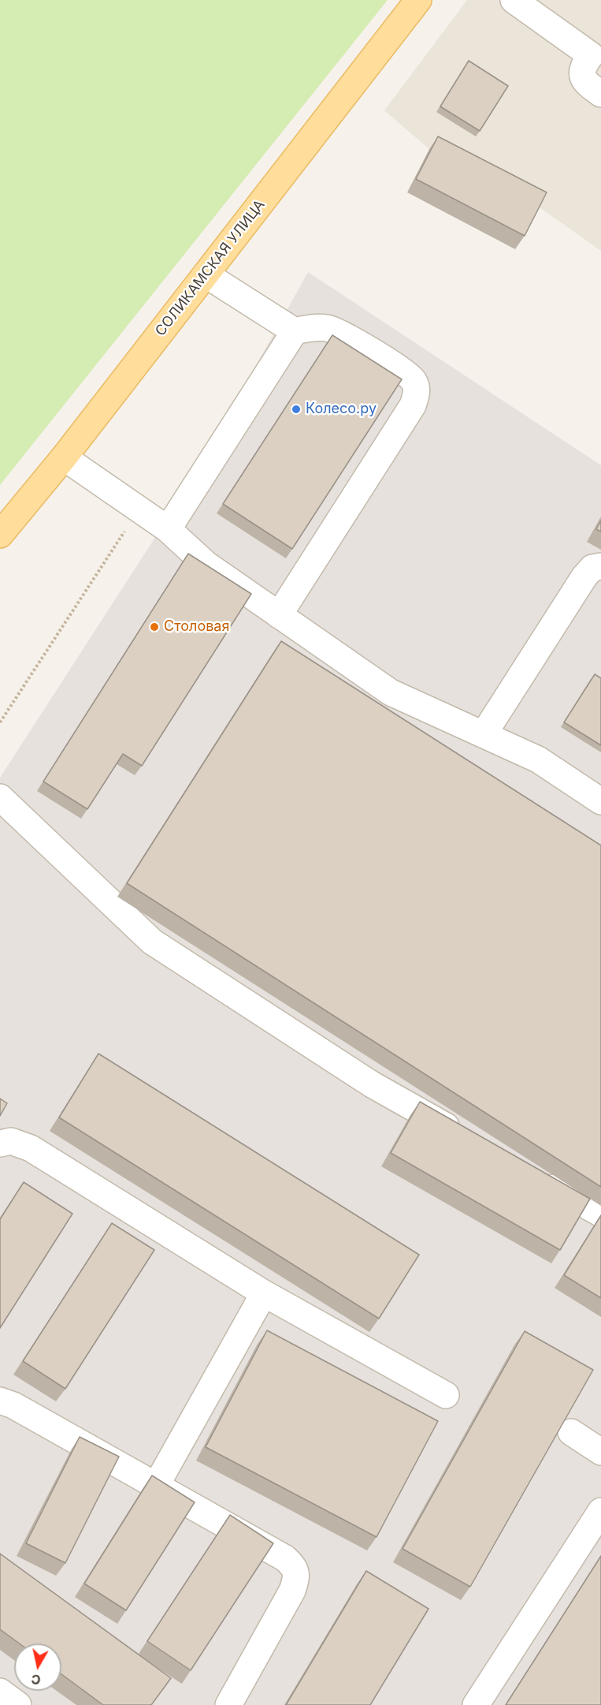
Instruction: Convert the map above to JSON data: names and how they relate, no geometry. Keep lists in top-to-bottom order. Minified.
{"streets":{"main road":["СОЛИКАМСКАЯ УЛИЦА"]},"places":["Колесо.ру","Столовая"],"north":"bottom"}
